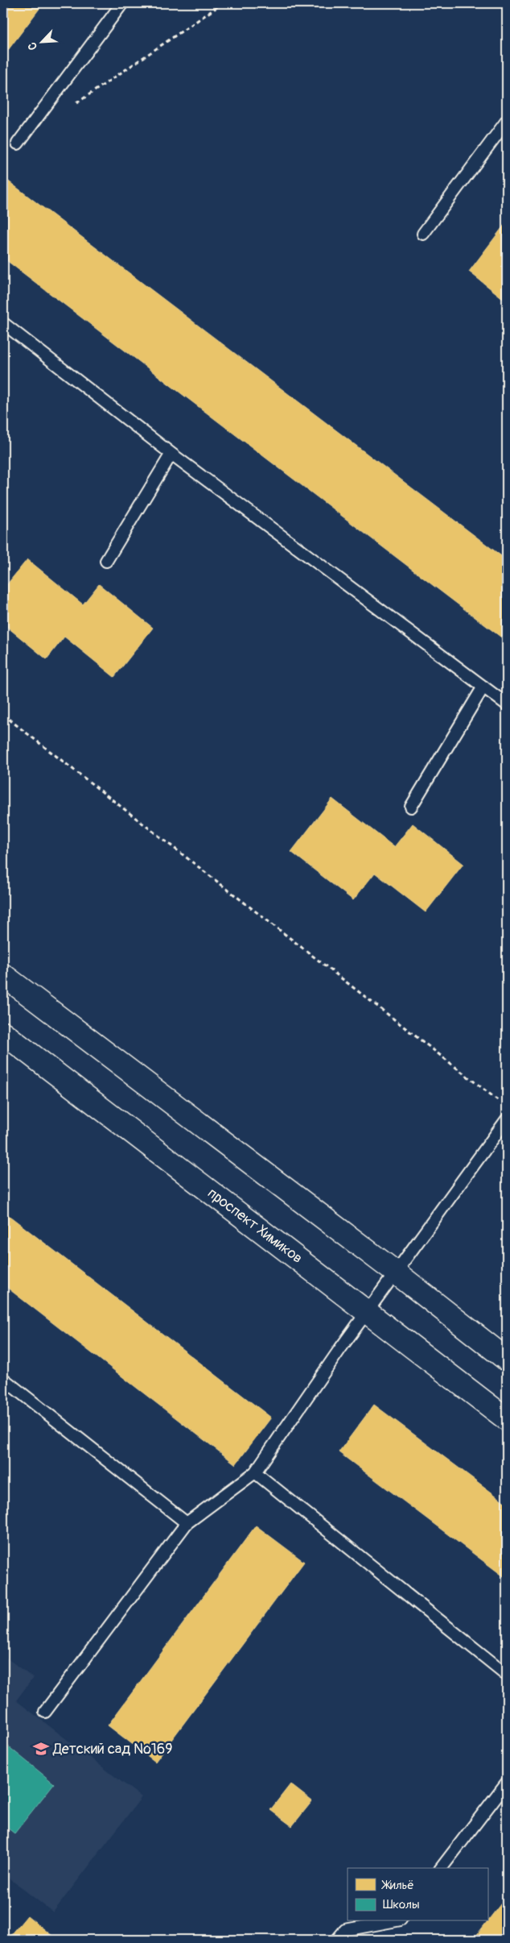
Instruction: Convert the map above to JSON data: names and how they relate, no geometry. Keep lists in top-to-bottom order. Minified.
{"streets":{"main road":["проспект Химиков"]},"places":{"school or university":["Детский сад №169"]},"legend":["Жильё","Школы"],"north":"bottom left"}
